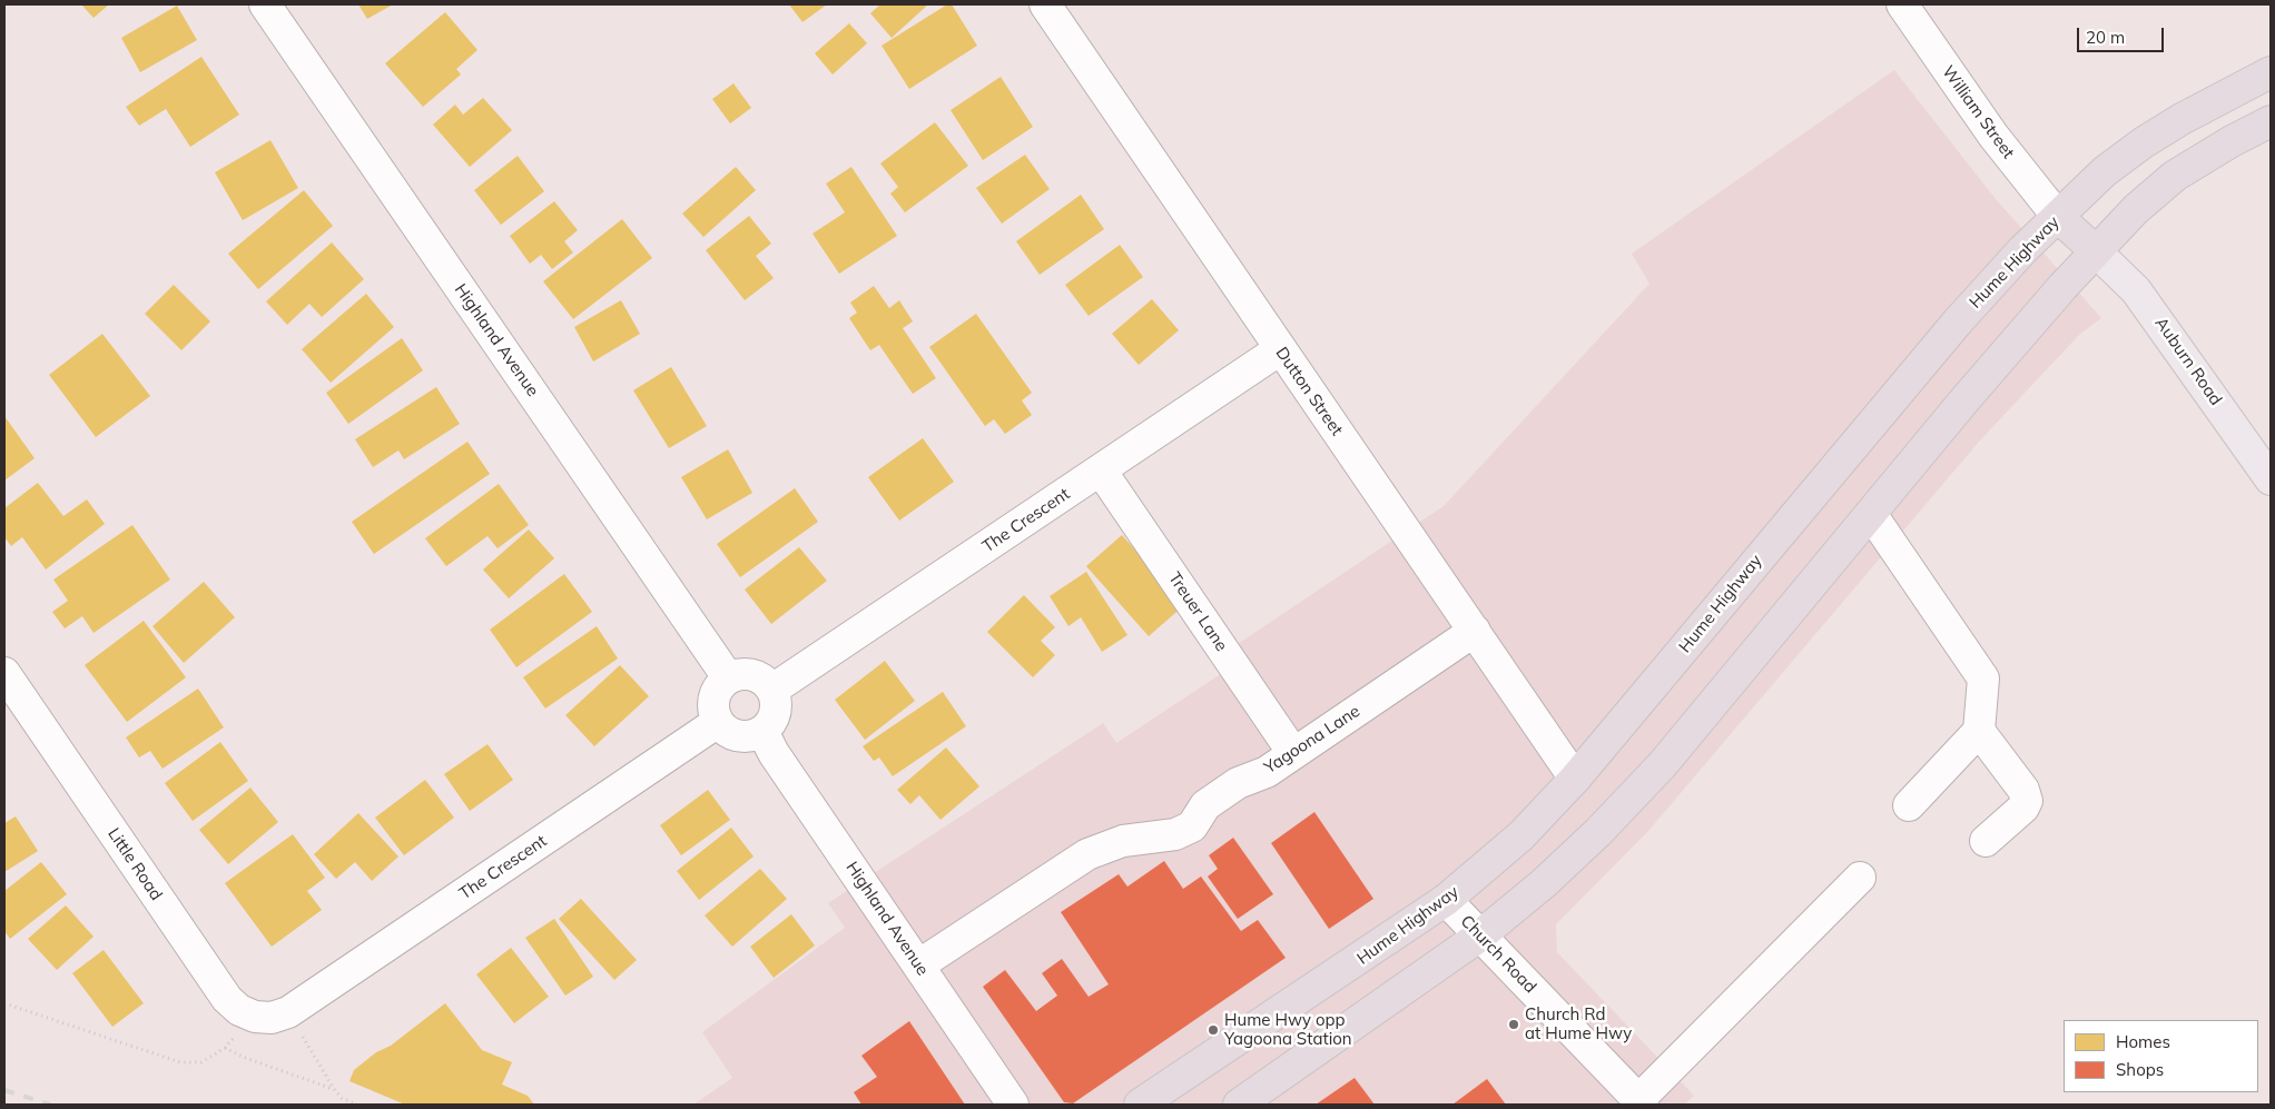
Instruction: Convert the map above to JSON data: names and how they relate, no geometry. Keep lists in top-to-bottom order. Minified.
{"streets":{"highway":["Hume Highway"],"main road":["Auburn Road"],"street":["William Street","Highland Avenue","Dutton Street","The Crescent","Treuer Lane","Yagoona Lane","Little Road","Church Road"]},"crossings":[["William Street","Hume Highway"],["Hume Highway","Dutton Street"],["Hume Highway","Church Road"],["Highland Avenue","The Crescent"],["Highland Avenue","Yagoona Lane"],["Dutton Street","The Crescent"],["Dutton Street","Yagoona Lane"],["The Crescent","Treuer Lane"],["The Crescent","Little Road"],["Treuer Lane","Yagoona Lane"]],"places":["Church Rd at Hume Hwy","Hume Hwy opp Yagoona Station"],"legend":["Homes","Shops"],"scale_bar":"20 m"}
